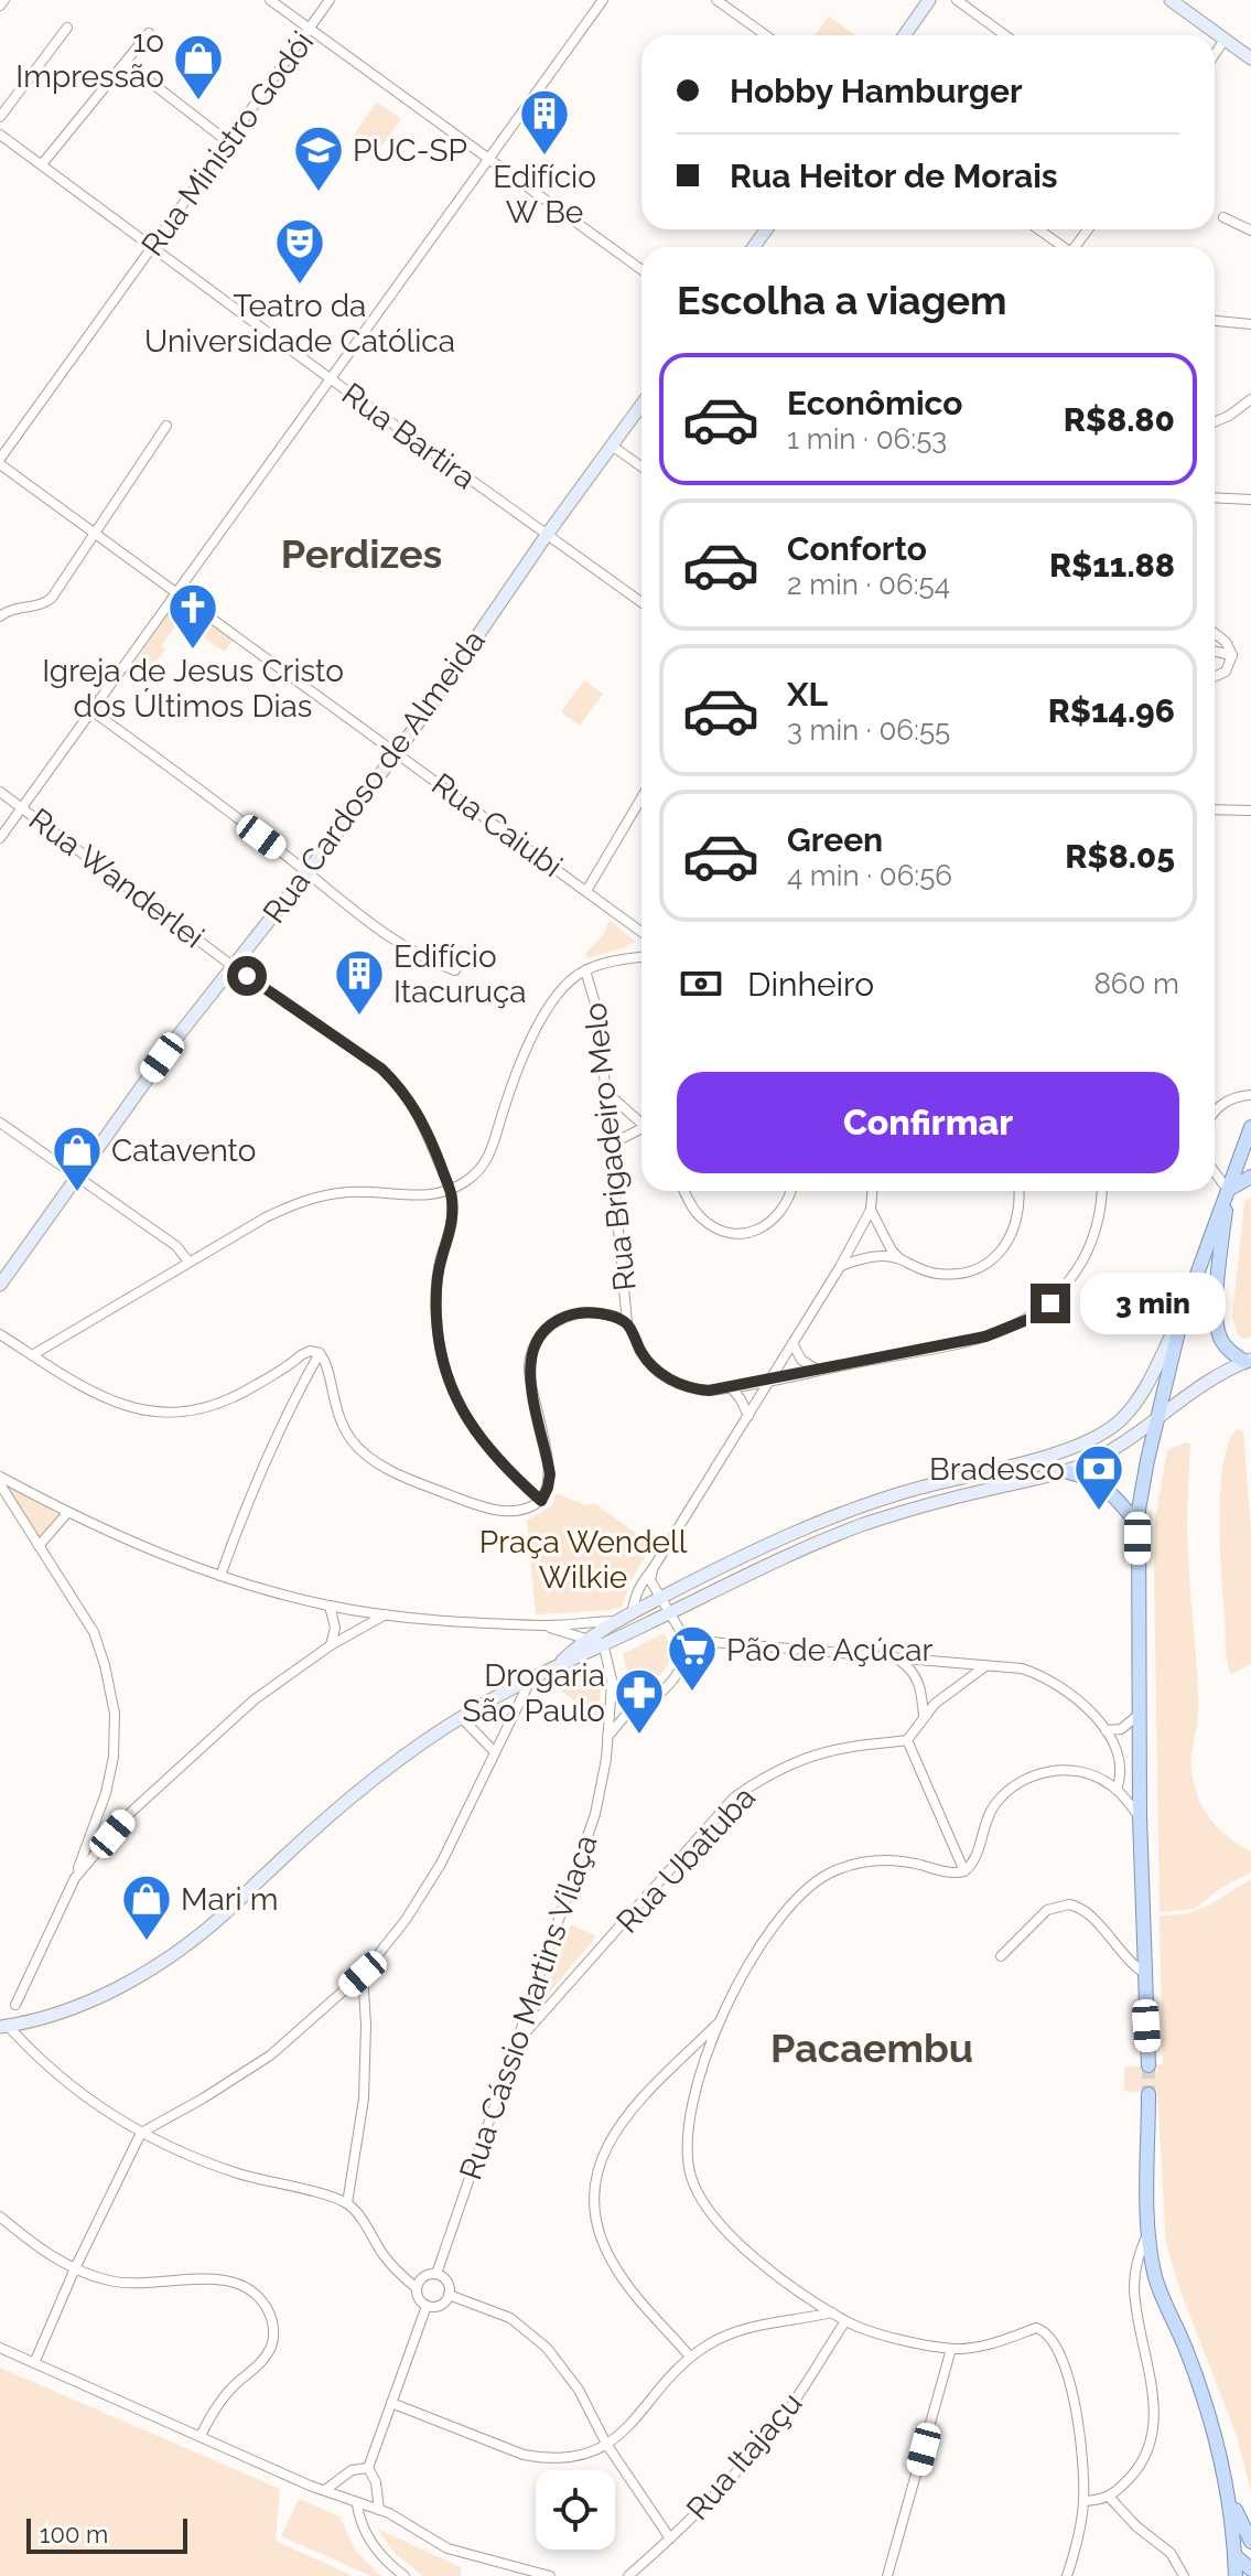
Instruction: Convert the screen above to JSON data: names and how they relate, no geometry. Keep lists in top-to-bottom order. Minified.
{"streets":{"main road":["Rua Cardoso de Almeida"],"street":["Rua Ministro Godói","Rua Bartira","Rua Caiubi","Rua Wanderlei","Rua Brigadeiro Melo","Rua Ubatuba","Rua Cássio Martins Vilaça","Rua Itajaçu"]},"crossings":[["Rua Ministro Godói","Rua Bartira"],["Rua Ministro Godói","Rua Caiubi"],["Rua Bartira","Rua Cardoso de Almeida"],["Rua Cardoso de Almeida","Rua Caiubi"],["Rua Cardoso de Almeida","Rua Wanderlei"],["Rua Ubatuba","Rua Cássio Martins Vilaça"]],"districts":["Perdizes","Pacaembu"],"parks":["Praça Wendell Wilkie"],"places":{"shop":["1o Impressão","Catavento","Mari m"],"building":["Edifício W Be","Edifício Itacuruça"],"school or university":["PUC-SP"],"theatre":["Teatro da Universidade Católica"],"church":["Igreja de Jesus Cristo dos Últimos Dias"],"bank":["Bradesco"],"supermarket":["Pão de Açúcar"],"pharmacy":["Drogaria São Paulo"]},"scale_bar":"100 m","page":{"banner":["Hobby Hamburger","Rua Heitor de Morais"],"heading":"Escolha a viagem","list":[{"name":"Econômico","note":"1 min · 06:53","value":"R$8.80"},{"name":"Conforto","note":"2 min · 06:54","value":"R$11.88"},{"name":"XL","note":"3 min · 06:55","value":"R$14.96"},{"name":"Green","note":"4 min · 06:56","value":"R$8.05"}],"pay":["Dinheiro","860 m"],"buttons":"Confirmar","bubble":"3 min","scale":"100 m"}}
